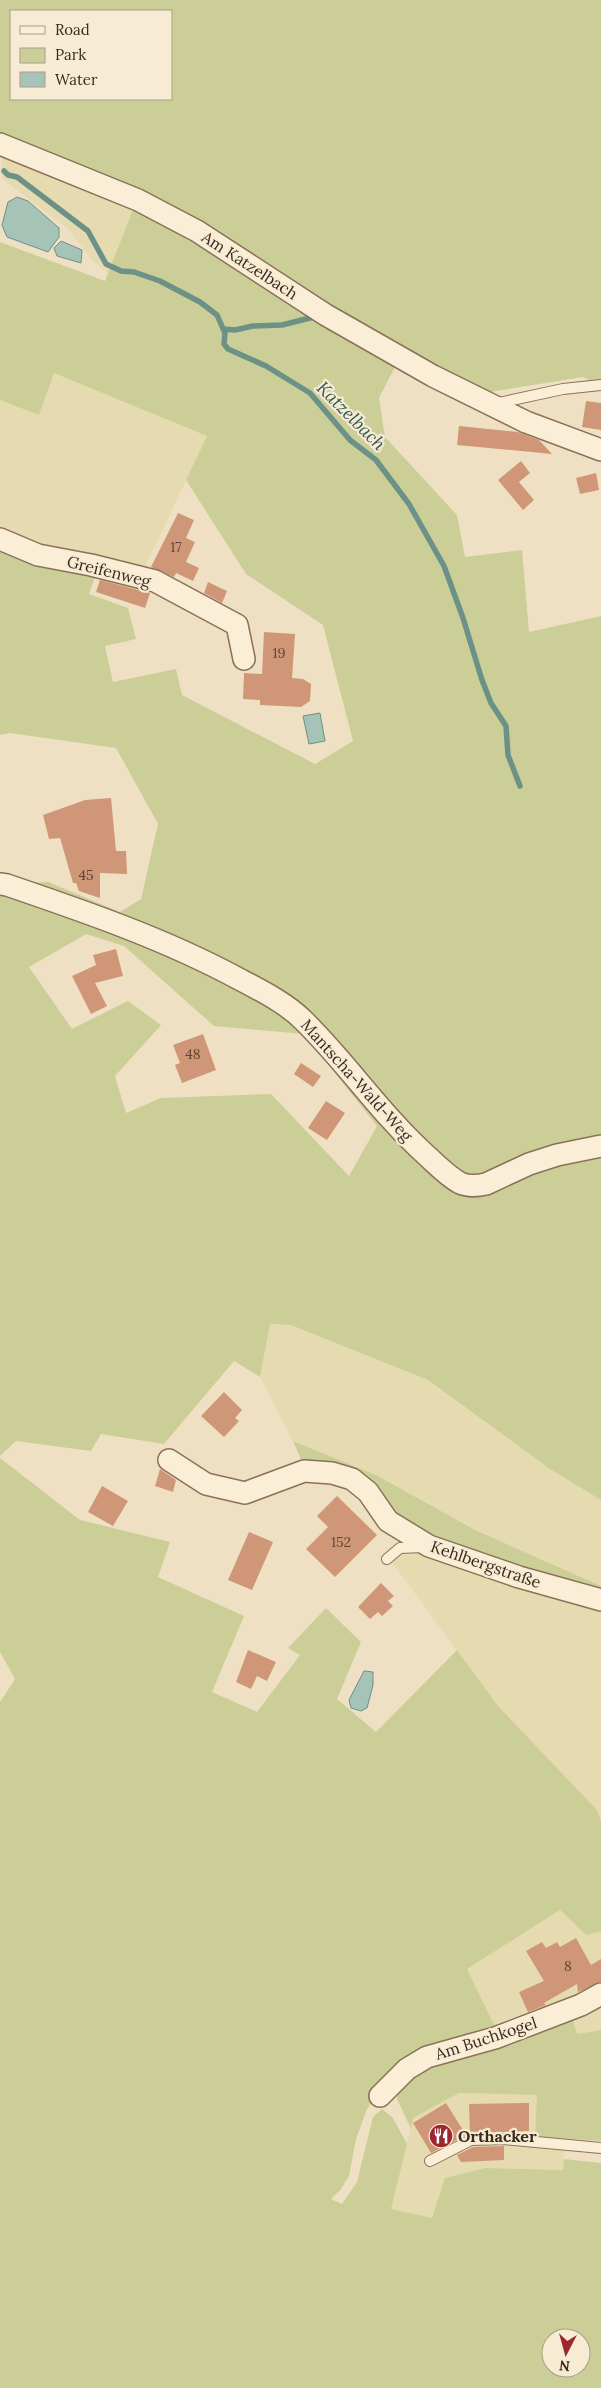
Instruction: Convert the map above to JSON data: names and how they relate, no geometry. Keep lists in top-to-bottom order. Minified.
{"streets":{"street":["Am Katzelbach","Greifenweg","Mantscha-Wald-Weg","Kehlbergstraße","Am Buchkogel"]},"water":["Katzelbach"],"places":{"restaurant":["Orthacker"]},"house_numbers":["17","19","45","48","152","8"],"legend":["Road","Park","Water"],"north":"bottom"}
